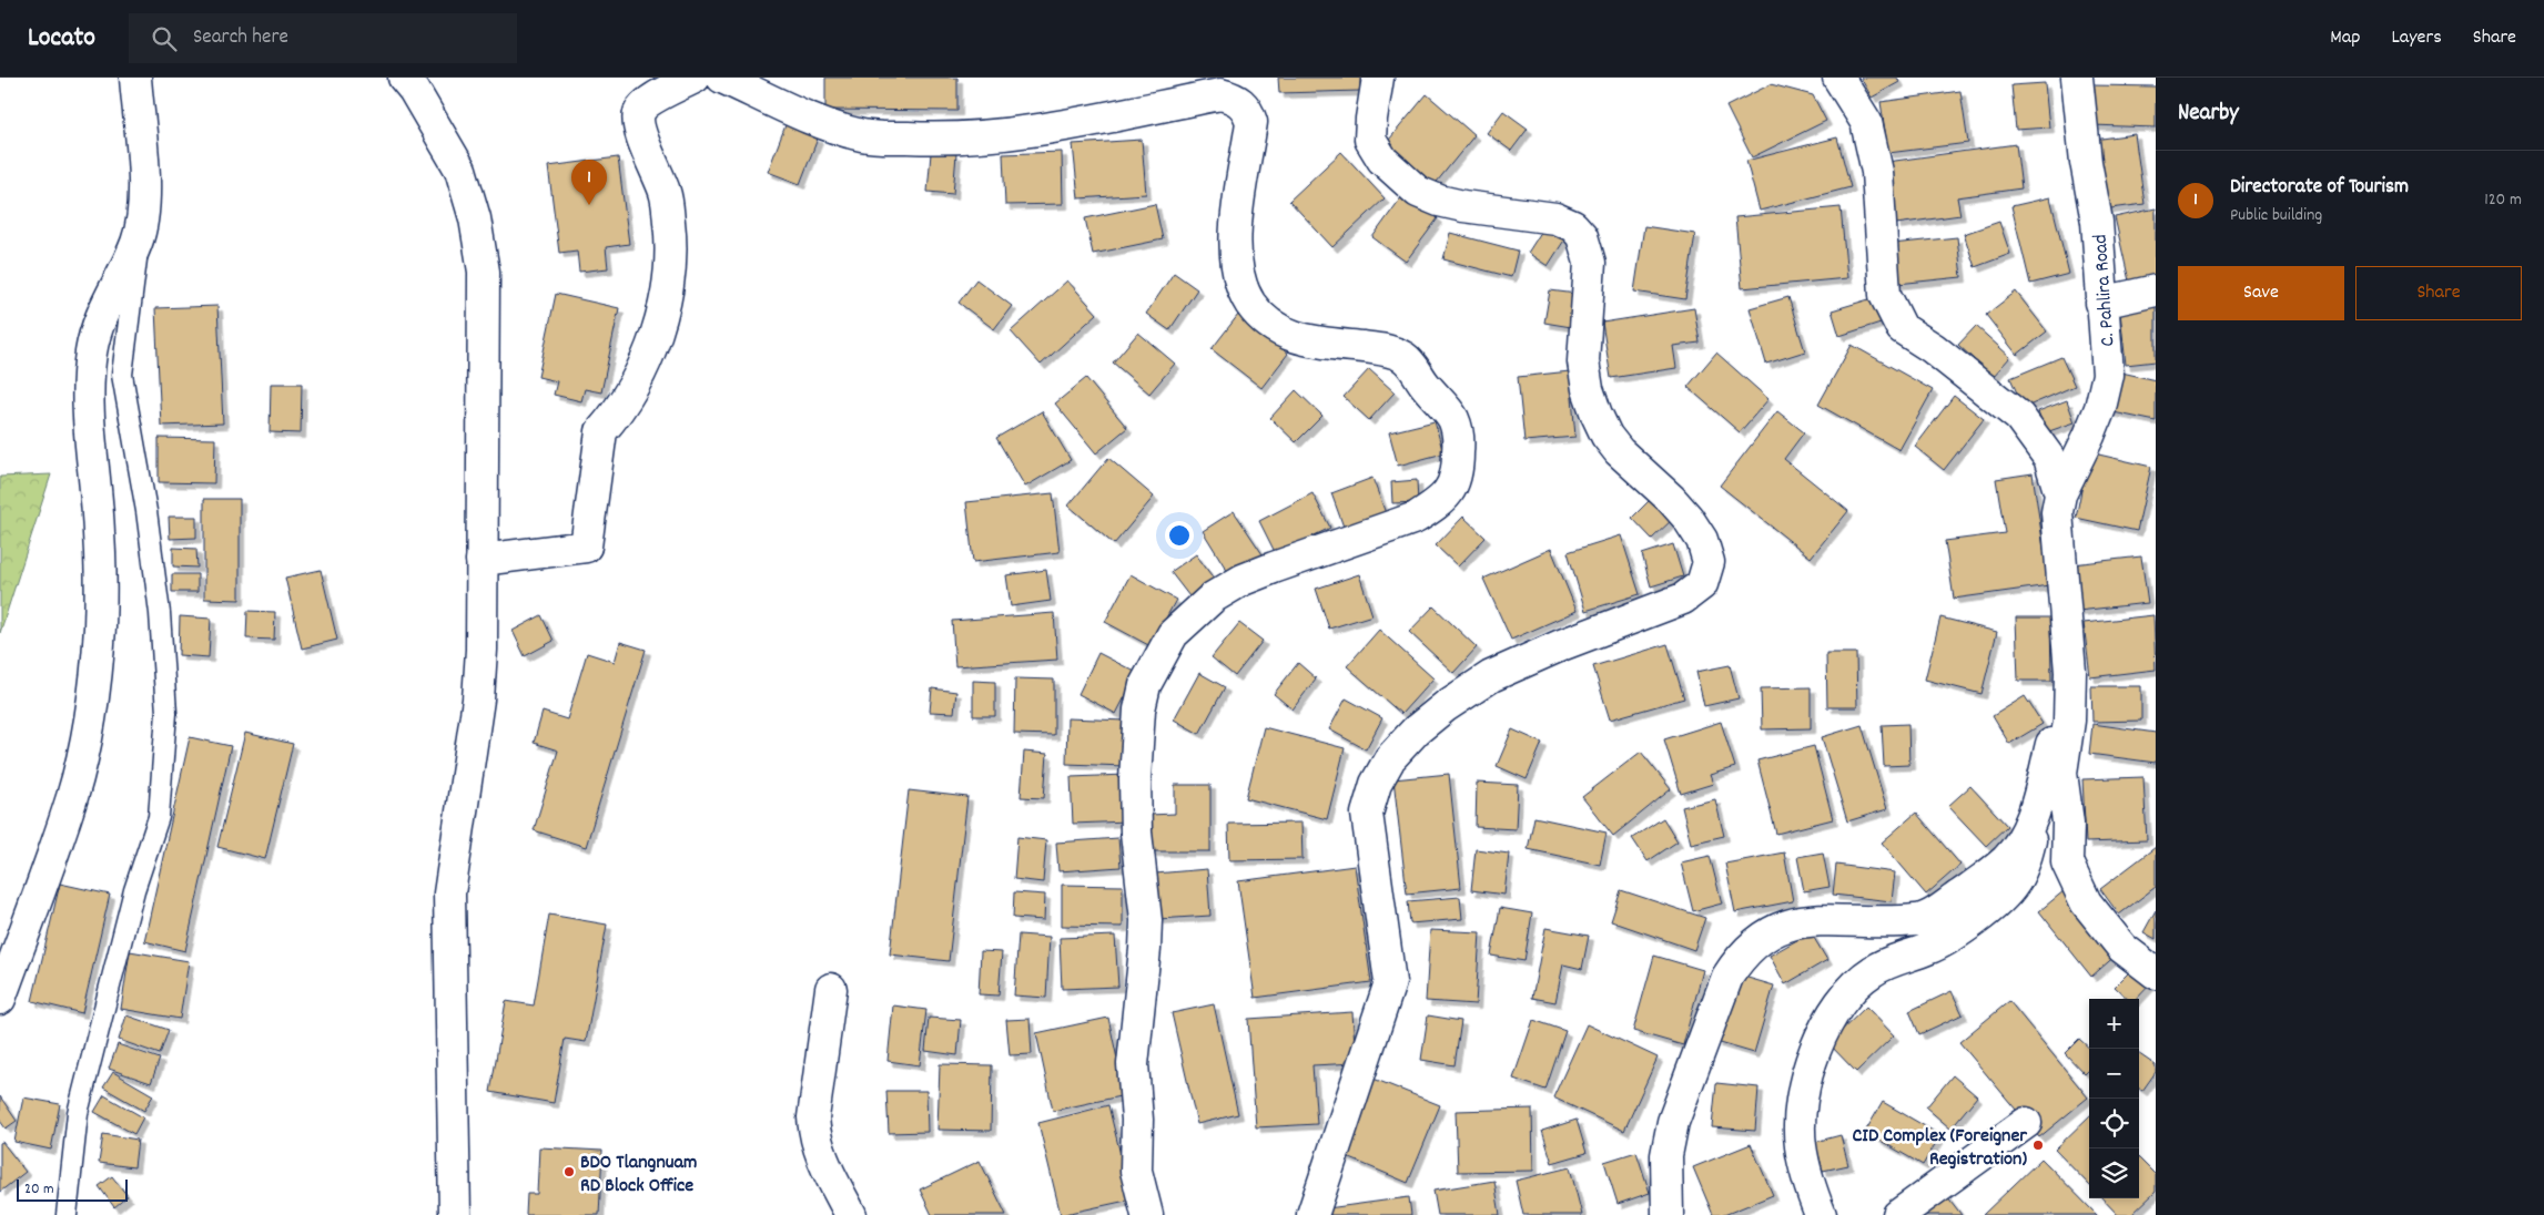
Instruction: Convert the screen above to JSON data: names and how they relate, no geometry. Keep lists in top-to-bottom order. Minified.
{"streets":{"street":["C. Pahlira Road"]},"places":["CID Complex (Foreigner Registration)","BDO Tlangnuam RD Block Office"],"scale_bar":"20 m","page":{"header":"Locato","search":"Search here","nav":["Map","Layers","Share"],"heading":"Nearby","list":[{"mark":"1","name":"Directorate of Tourism","note":"Public building","value":"120 m"}],"pins":"1","buttons":["Save","Share"],"map_buttons":["+","−"],"scale":"20 m"}}
